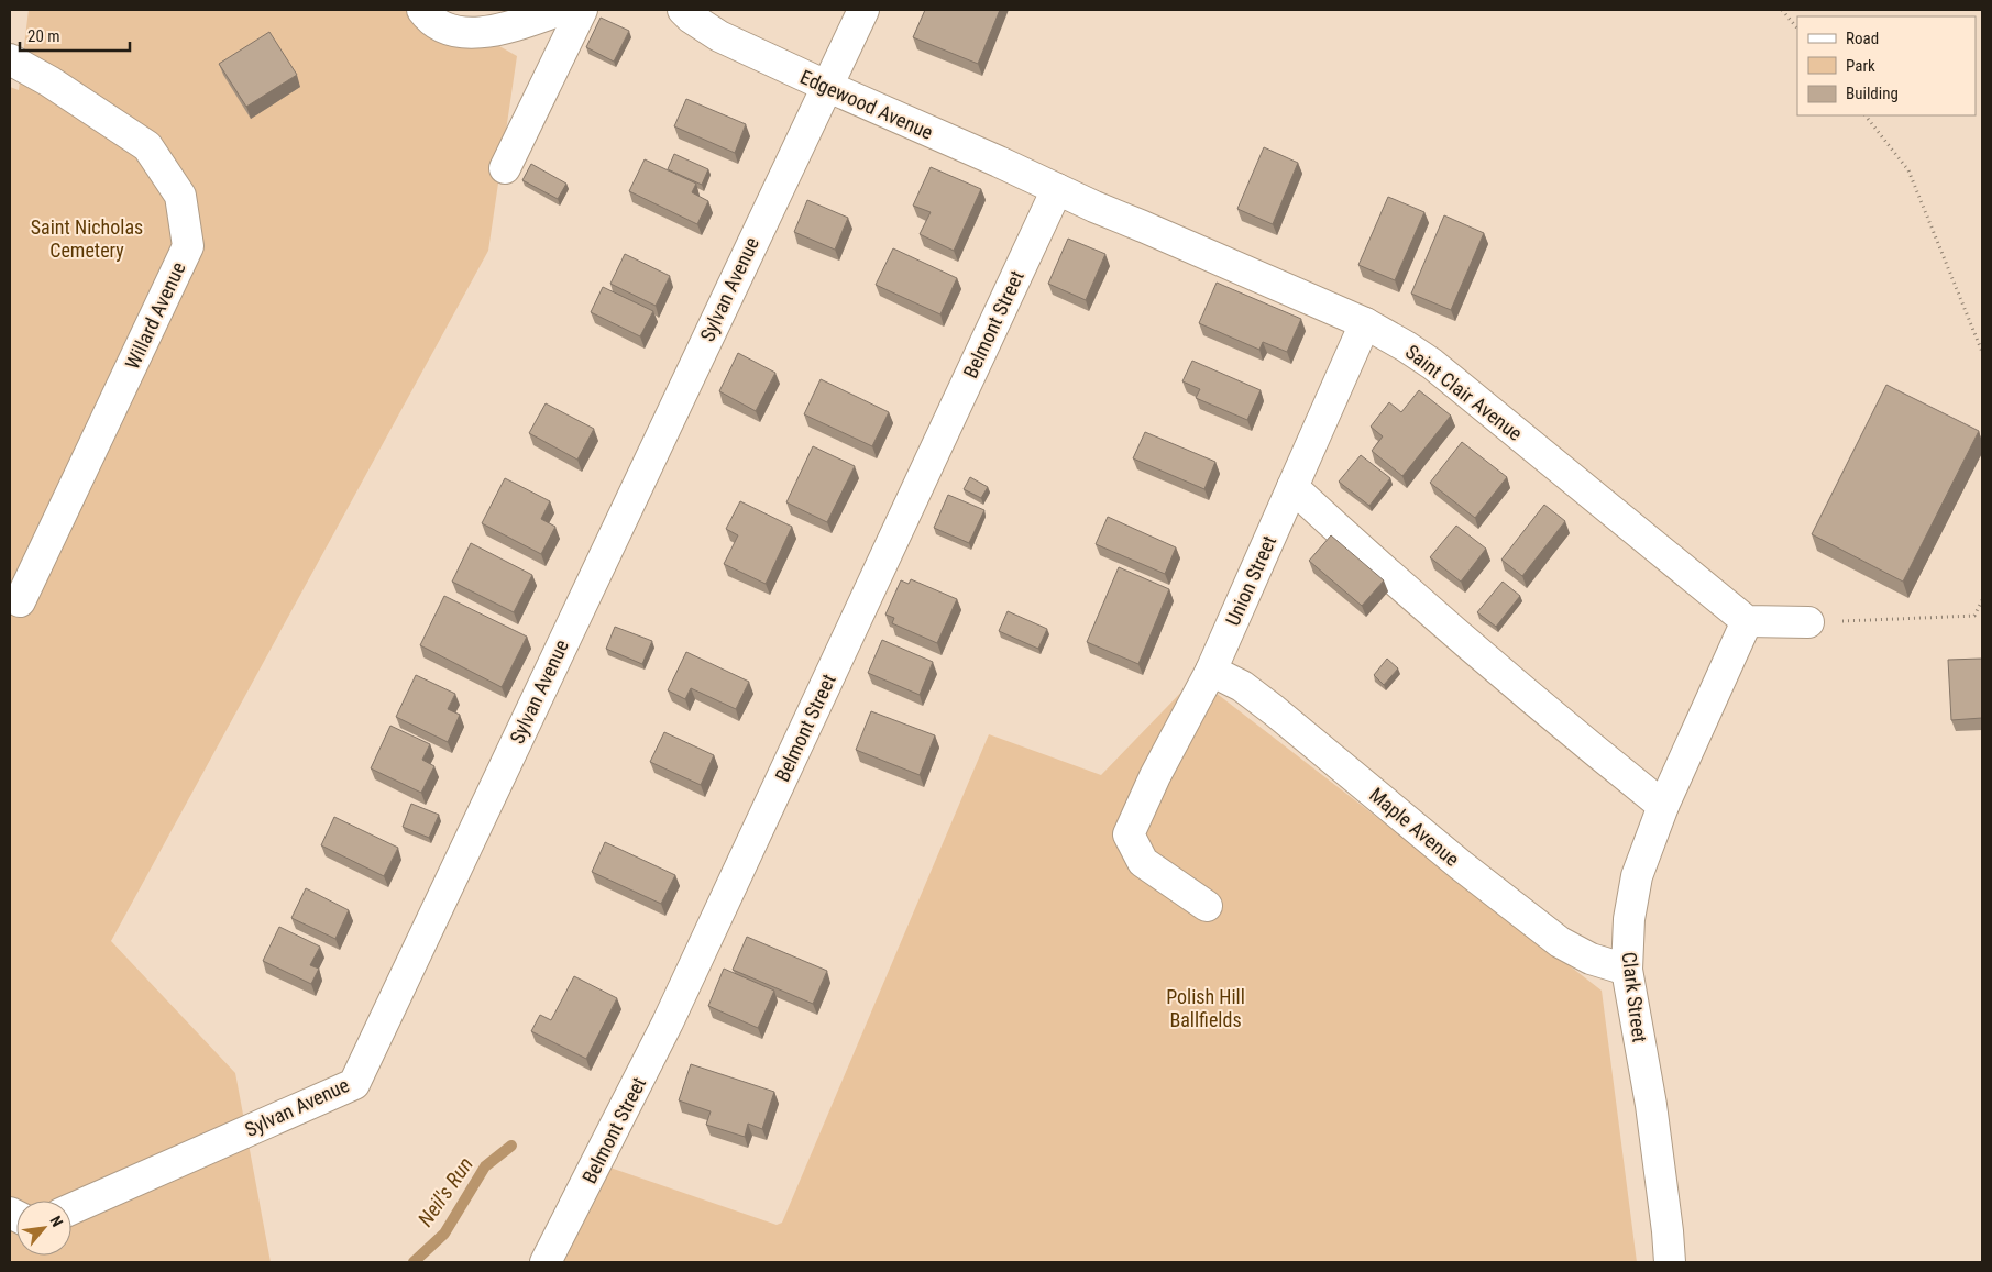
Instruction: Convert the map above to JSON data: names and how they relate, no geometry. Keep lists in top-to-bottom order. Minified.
{"streets":{"street":["Edgewood Avenue","Sylvan Avenue","Willard Avenue","Belmont Street","Saint Clair Avenue","Union Street","Maple Avenue","Clark Street"]},"crossings":[["Edgewood Avenue","Sylvan Avenue"],["Edgewood Avenue","Belmont Street"],["Edgewood Avenue","Saint Clair Avenue"],["Belmont Street","Saint Clair Avenue"],["Saint Clair Avenue","Union Street"],["Saint Clair Avenue","Clark Street"],["Union Street","Maple Avenue"],["Maple Avenue","Clark Street"]],"water":["Neil's Run"],"parks":["Saint Nicholas Cemetery","Polish Hill Ballfields"],"legend":["Road","Park","Building"],"scale_bar":"20 m","north":"top right"}
